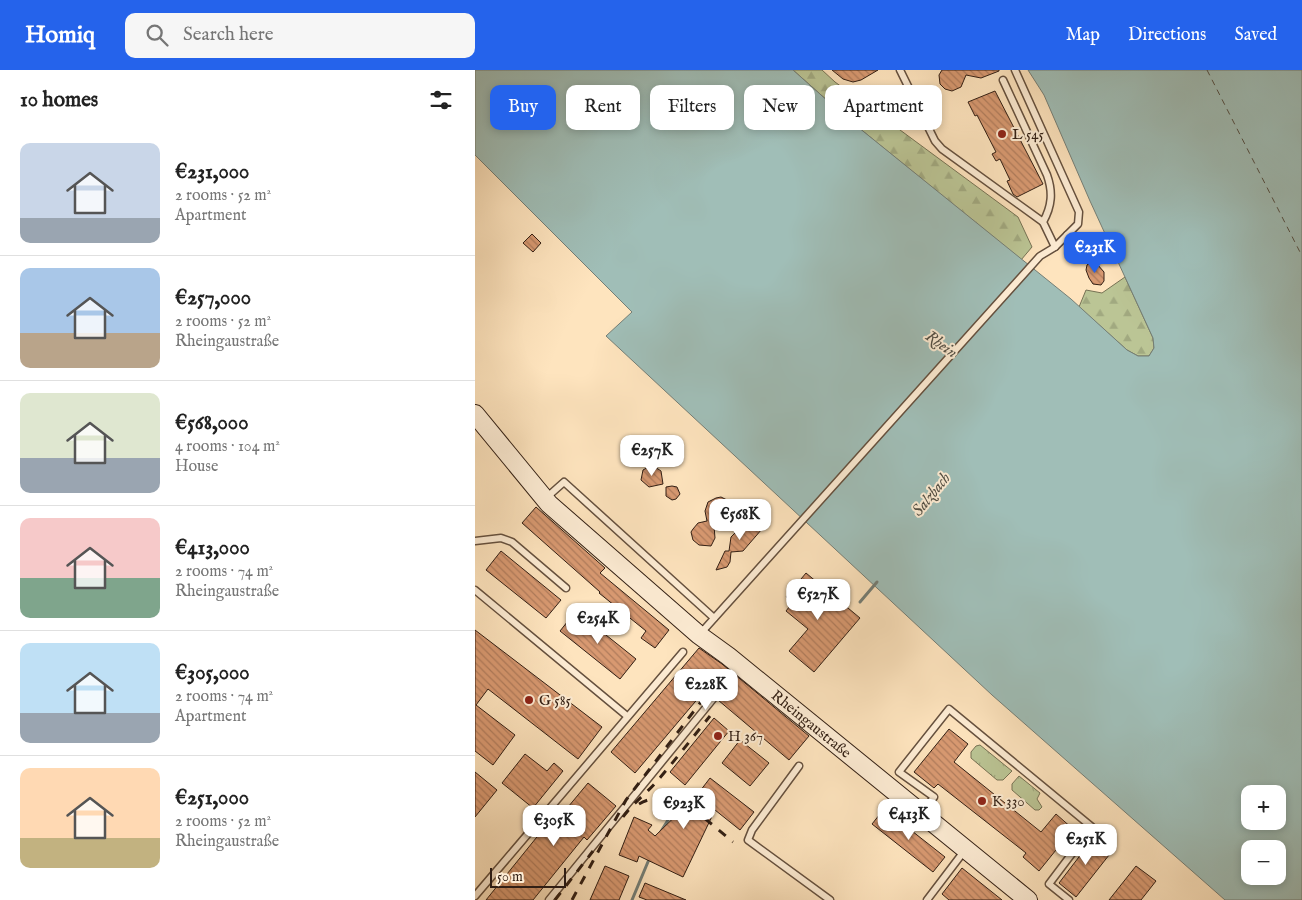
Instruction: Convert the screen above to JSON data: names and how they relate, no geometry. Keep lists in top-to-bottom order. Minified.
{"streets":{"street":["Rheingaustraße"]},"water":["Rhein","Salzbach"],"places":["L 545","G 585","H 367","K 330"],"scale_bar":"50 m","page":{"header":"Homiq","search":"Search here","nav":["Map","Directions","Saved"],"heading":"10 homes","chip":["Buy","Rent","Filters","New","Apartment"],"list":[{"name":"€231,000","note":"2 rooms · 52 m² · Apartment"},{"name":"€257,000","note":"2 rooms · 52 m² · Rheingaustraße"},{"name":"€568,000","note":"4 rooms · 104 m² · House"},{"name":"€413,000","note":"2 rooms · 74 m² · Rheingaustraße"},{"name":"€305,000","note":"2 rooms · 74 m² · Apartment"},{"name":"€251,000","note":"2 rooms · 52 m² · Rheingaustraße"}],"price":["€231K","€257K","€568K","€527K","€254K","€228K","€923K","€413K","€305K","€251K"],"map_buttons":["+","−"],"scale":"50 m"}}
